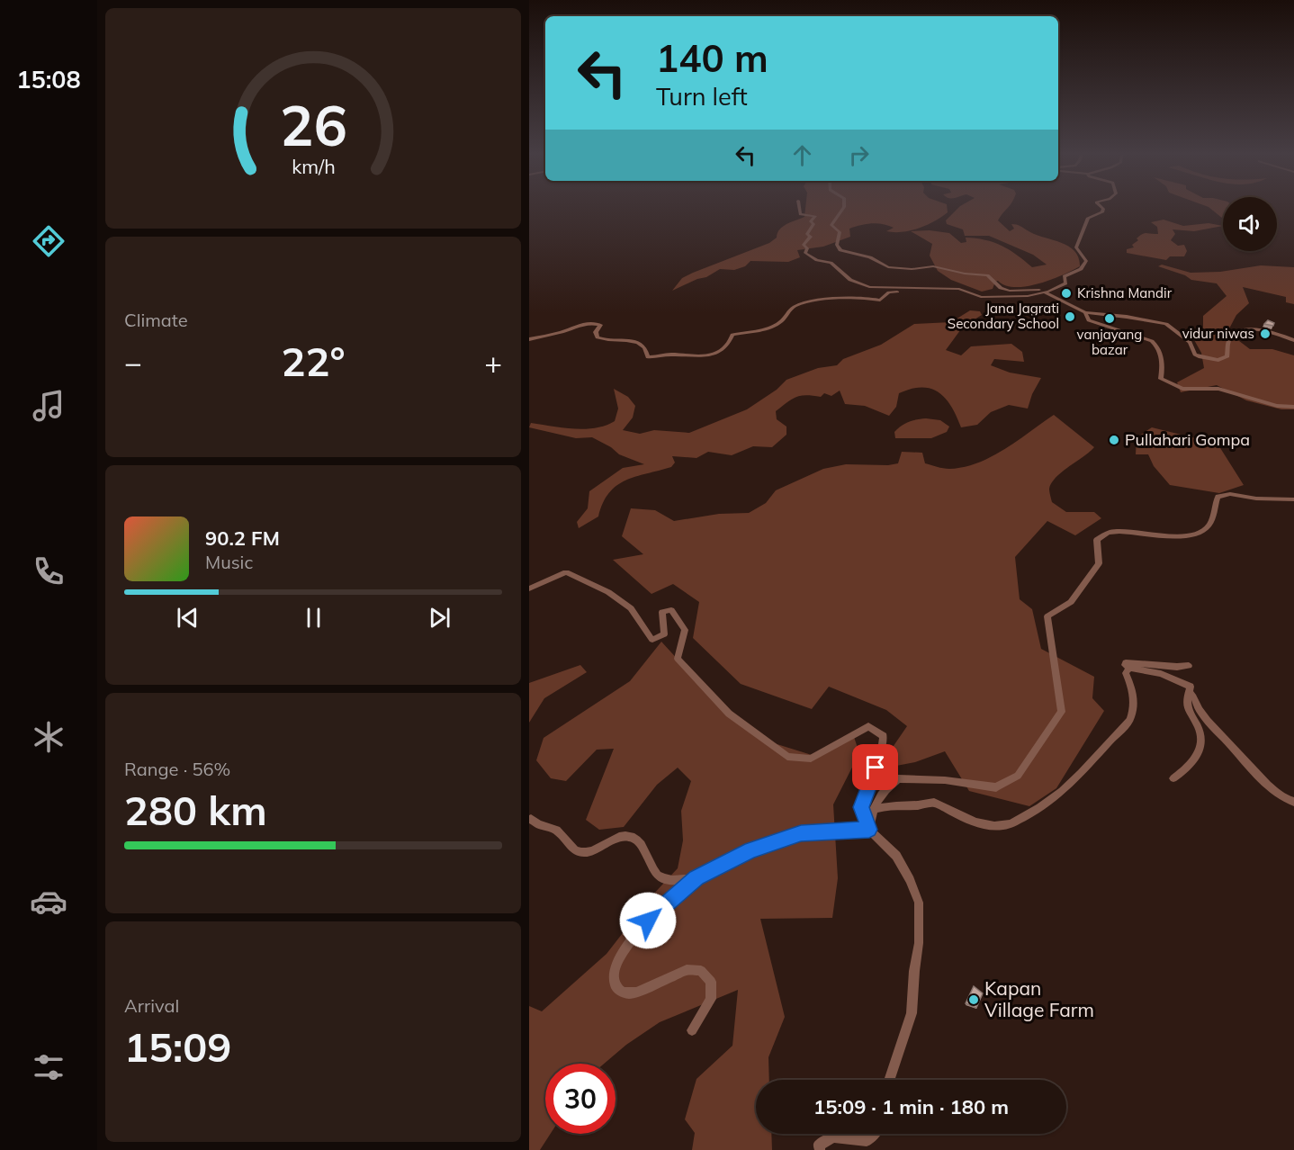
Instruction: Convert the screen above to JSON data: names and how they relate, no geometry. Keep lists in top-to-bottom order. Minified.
{"places":["Krishna Mandir","Jana Jagrati Secondary School","vanjayang bazar","vidur niwas","Pullahari Gompa","Kapan Village Farm"],"page":{"tabs":"15:08","turn":["140 m","Turn left"],"tile":["Climate",["Range · 56%","280 km"],["Arrival","15:09"]],"heat":["−","22°","+"],"song":["90.2 FM","Music"],"limit":"30","trip":"15:09 · 1 min · 180 m","gauge":["26","km/h"]}}
